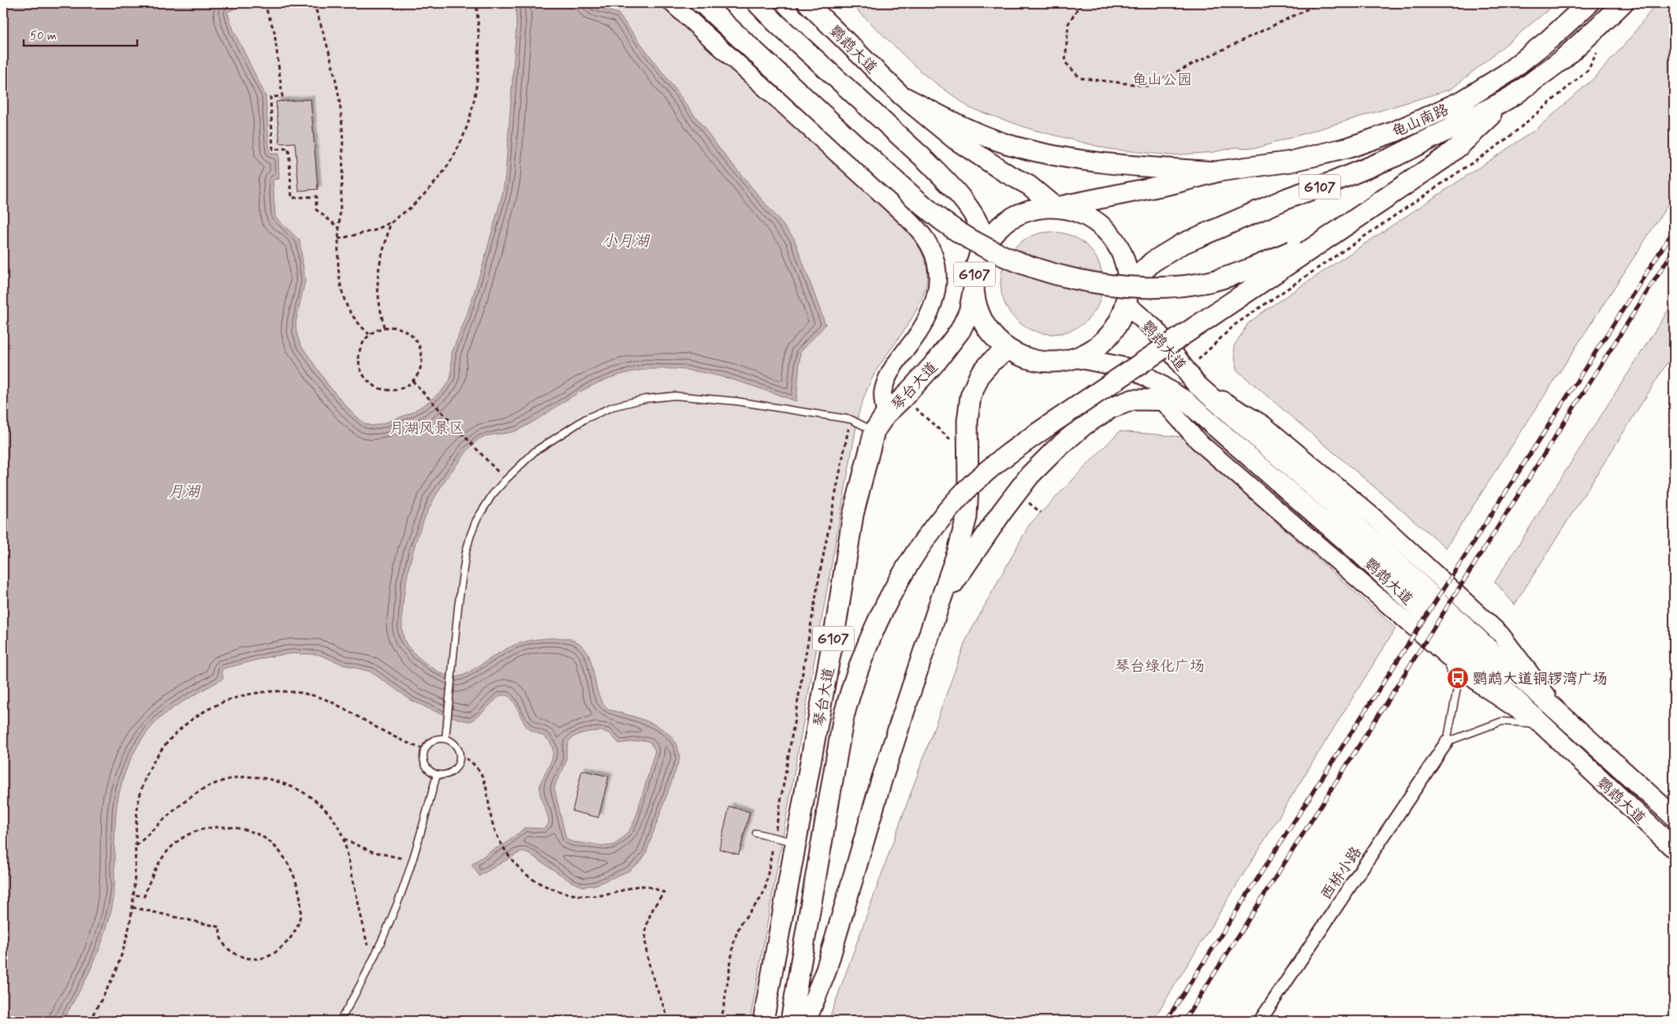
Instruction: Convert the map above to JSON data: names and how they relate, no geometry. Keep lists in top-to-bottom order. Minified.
{"streets":{"highway":["龟山南路","G107","琴台大道"],"main road":["鹦鹉大道"],"street":["西桥小路"]},"crossings":[["鹦鹉大道","G107"],["龟山南路","G107"],["G107","琴台大道"]],"water":["小月湖","月湖"],"parks":["龟山公园","月湖风景区","琴台绿化广场"],"places":{"bus stop":["鹦鹉大道铜锣湾广场"]},"scale_bar":"50 m"}
